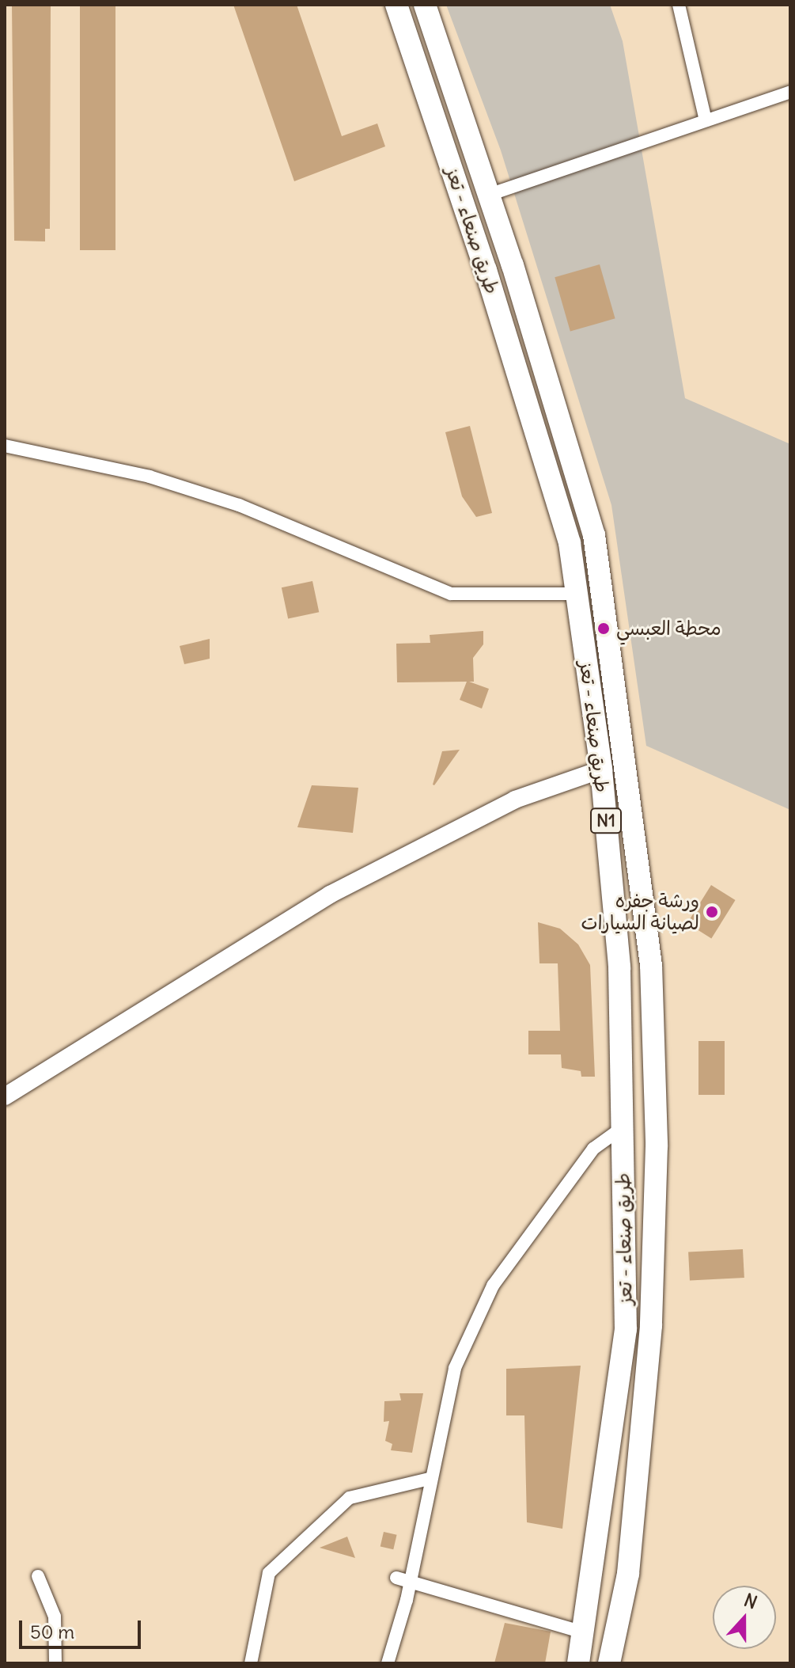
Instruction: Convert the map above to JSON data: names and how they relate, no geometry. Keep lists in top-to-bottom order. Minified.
{"streets":{"highway":["طريق صنعاء - تعز","N1"]},"places":["محطة العبسي","ورشة جفره لصيانة السيارات"],"scale_bar":"50 m","north":"top"}
